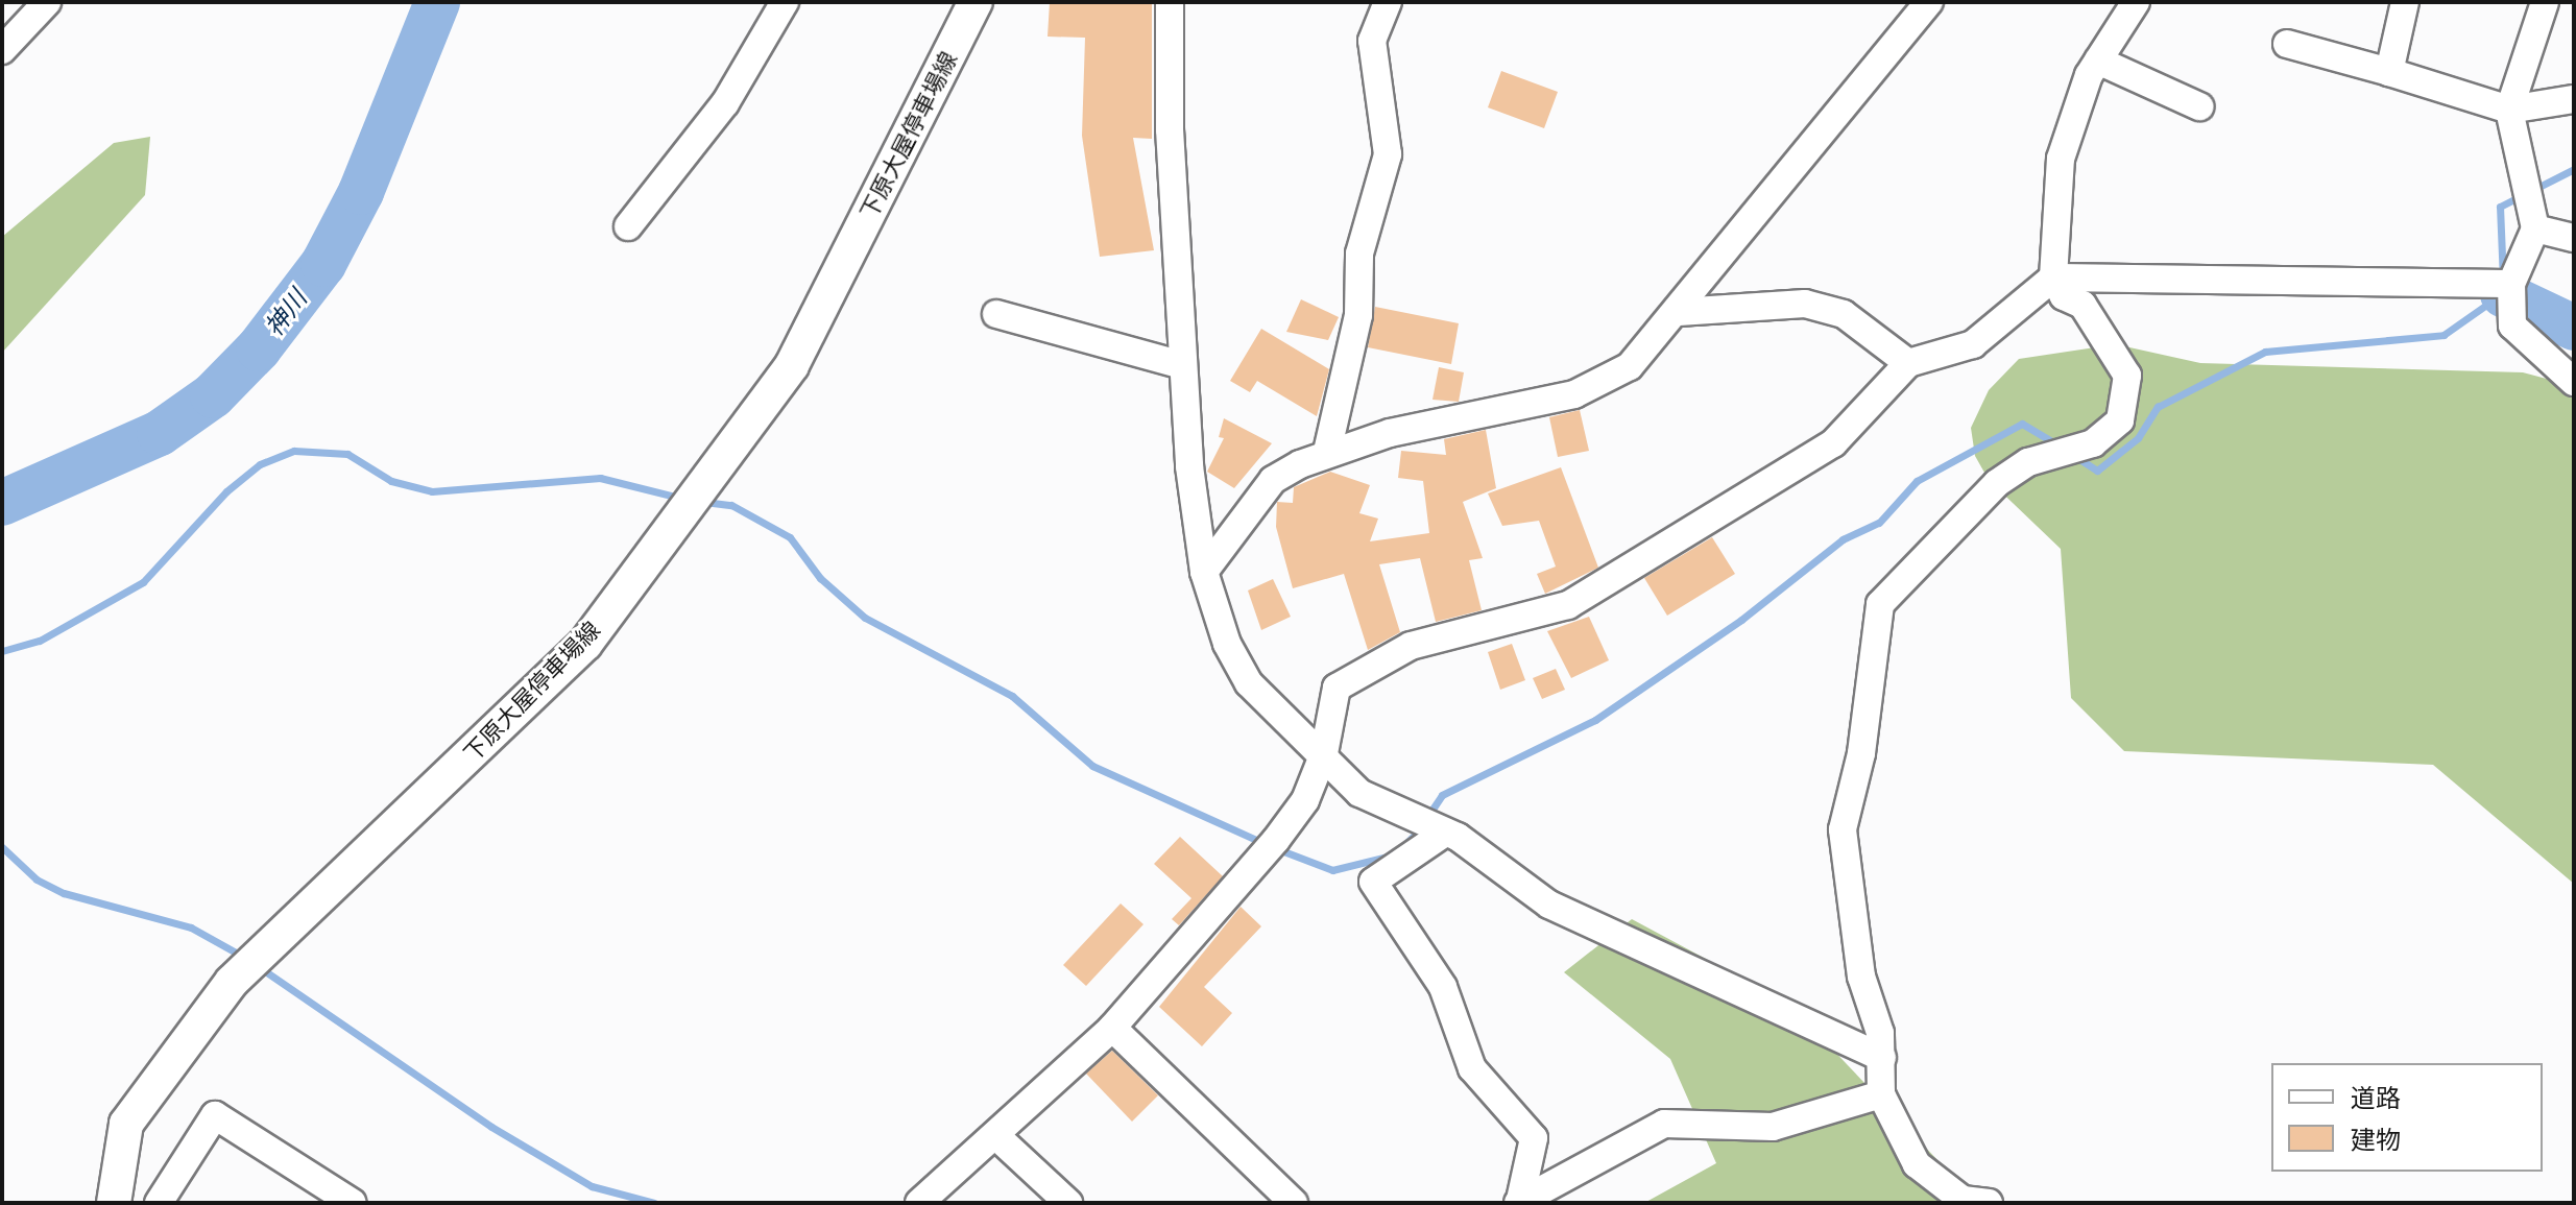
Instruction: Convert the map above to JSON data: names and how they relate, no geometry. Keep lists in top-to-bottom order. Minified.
{"streets":{"main road":["下原大屋停車場線"]},"water":["神川"],"legend":["道路","建物"]}
